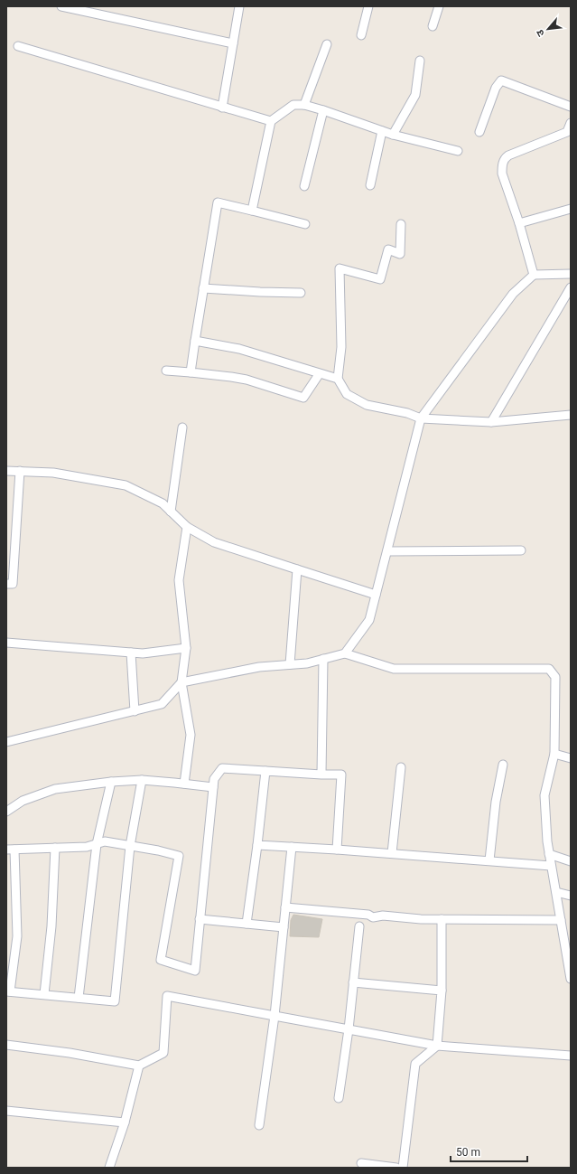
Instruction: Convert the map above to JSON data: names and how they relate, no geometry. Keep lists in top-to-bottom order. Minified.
{"scale_bar":"50 m","north":"bottom left"}
